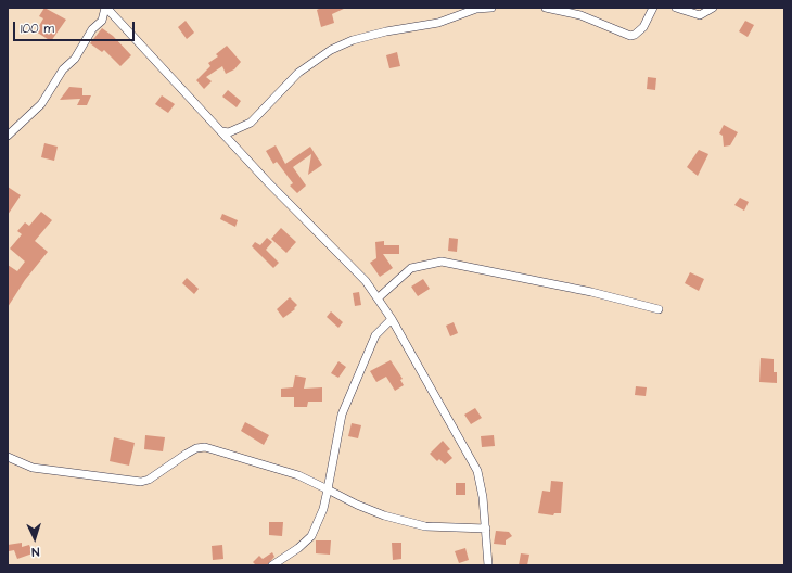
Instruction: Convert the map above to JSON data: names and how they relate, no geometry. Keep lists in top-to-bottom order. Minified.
{"scale_bar":"100 m","north":"bottom"}
